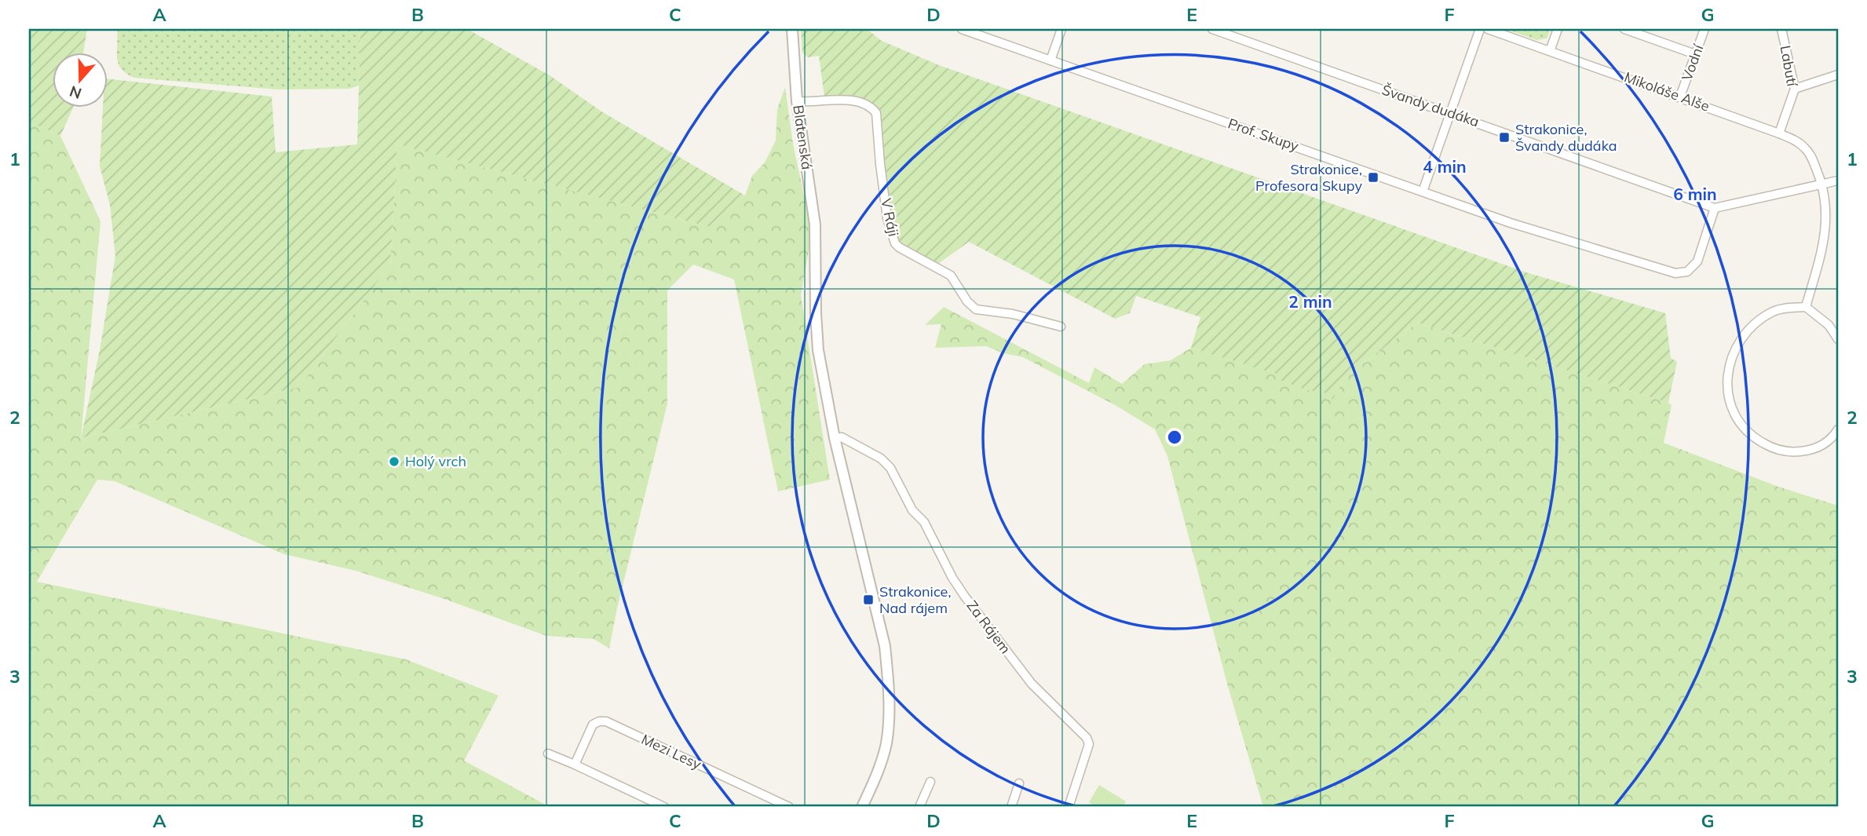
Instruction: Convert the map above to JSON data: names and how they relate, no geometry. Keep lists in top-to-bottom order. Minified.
{"streets":{"street":["Vodní","Labutí","Mikoláše Alše","Švandy dudáka","Prof. Skupy","Blatenská","V Ráji","Za Rájem","Mezi Lesy"]},"crossings":[["Vodní","Mikoláše Alše"],["Labutí","Mikoláše Alše"],["Švandy dudáka","Prof. Skupy"],["Blatenská","V Ráji"],["Blatenská","Za Rájem"]],"places":{"transit":["Strakonice, Švandy dudáka","Strakonice, Profesora Skupy","Strakonice, Nad rájem"],"other":["Holý vrch"]},"north":"bottom","grid":{"columns":["A","B","C","D","E","F","G"],"rows":["1","2","3"]},"rings":["4 min","6 min","2 min"]}
